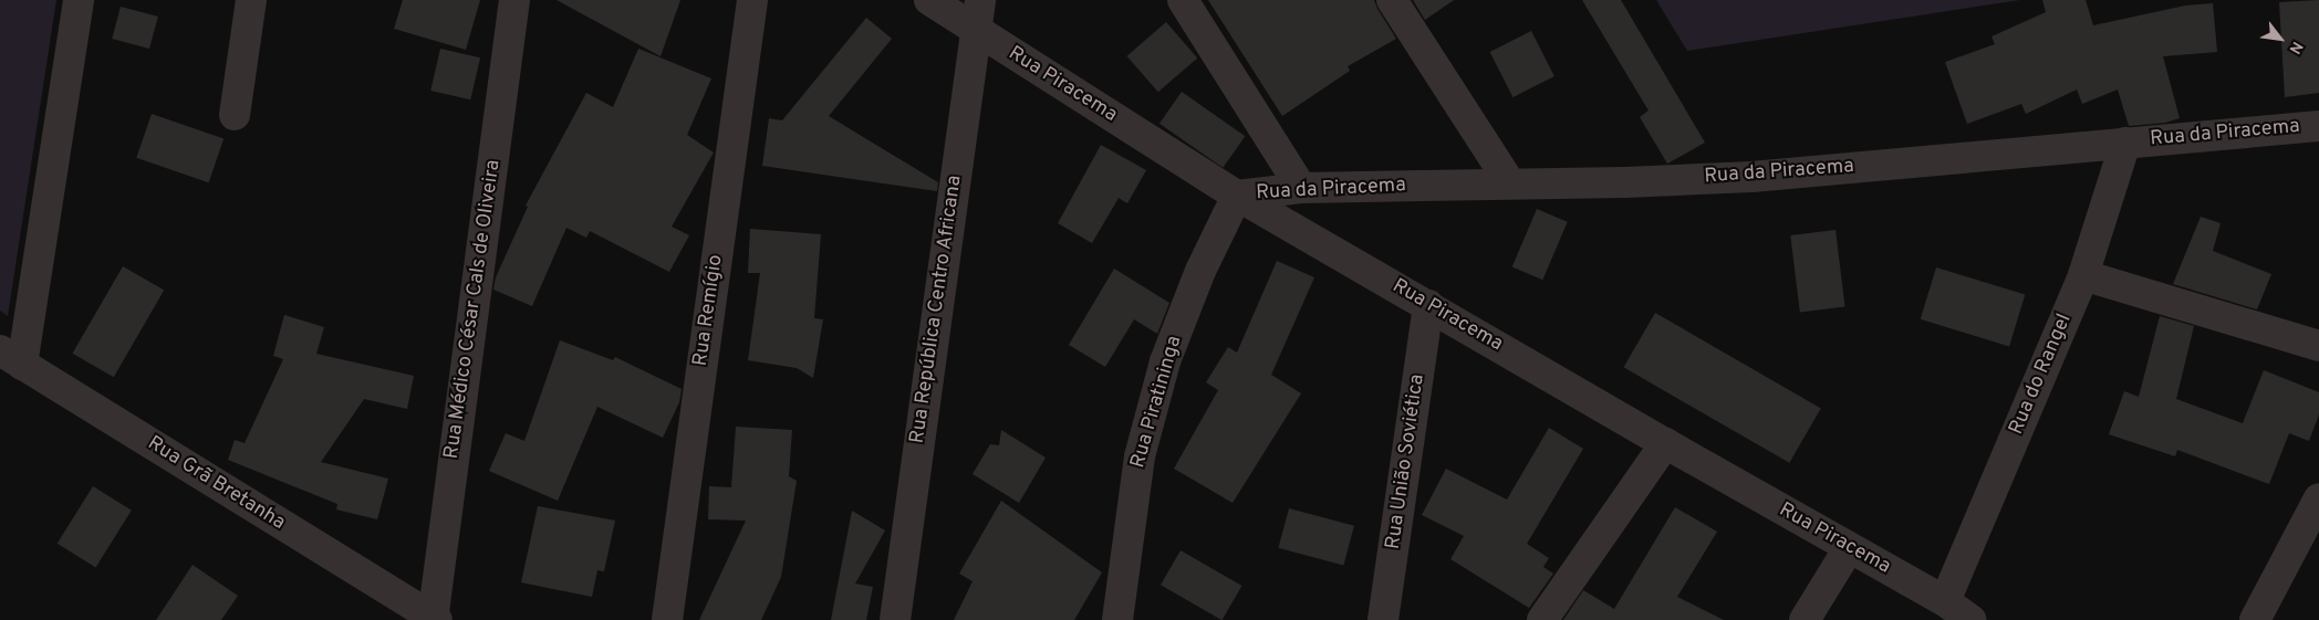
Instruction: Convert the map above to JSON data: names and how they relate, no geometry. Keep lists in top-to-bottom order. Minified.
{"streets":{"street":["Rua Piracema","Rua da Piracema","Rua Médico César Cals de Oliveira","Rua República Centro Africana","Rua Remígio","Rua do Rangel","Rua Piratininga","Rua União Soviética","Rua Grã Bretanha"]},"crossings":[["Rua Piracema","Rua da Piracema"],["Rua Piracema","Rua República Centro Africana"],["Rua Piracema","Rua do Rangel"],["Rua Piracema","Rua Piratininga"],["Rua Piracema","Rua União Soviética"],["Rua da Piracema","Rua do Rangel"],["Rua da Piracema","Rua Piratininga"],["Rua Médico César Cals de Oliveira","Rua Grã Bretanha"]],"north":"bottom right"}
